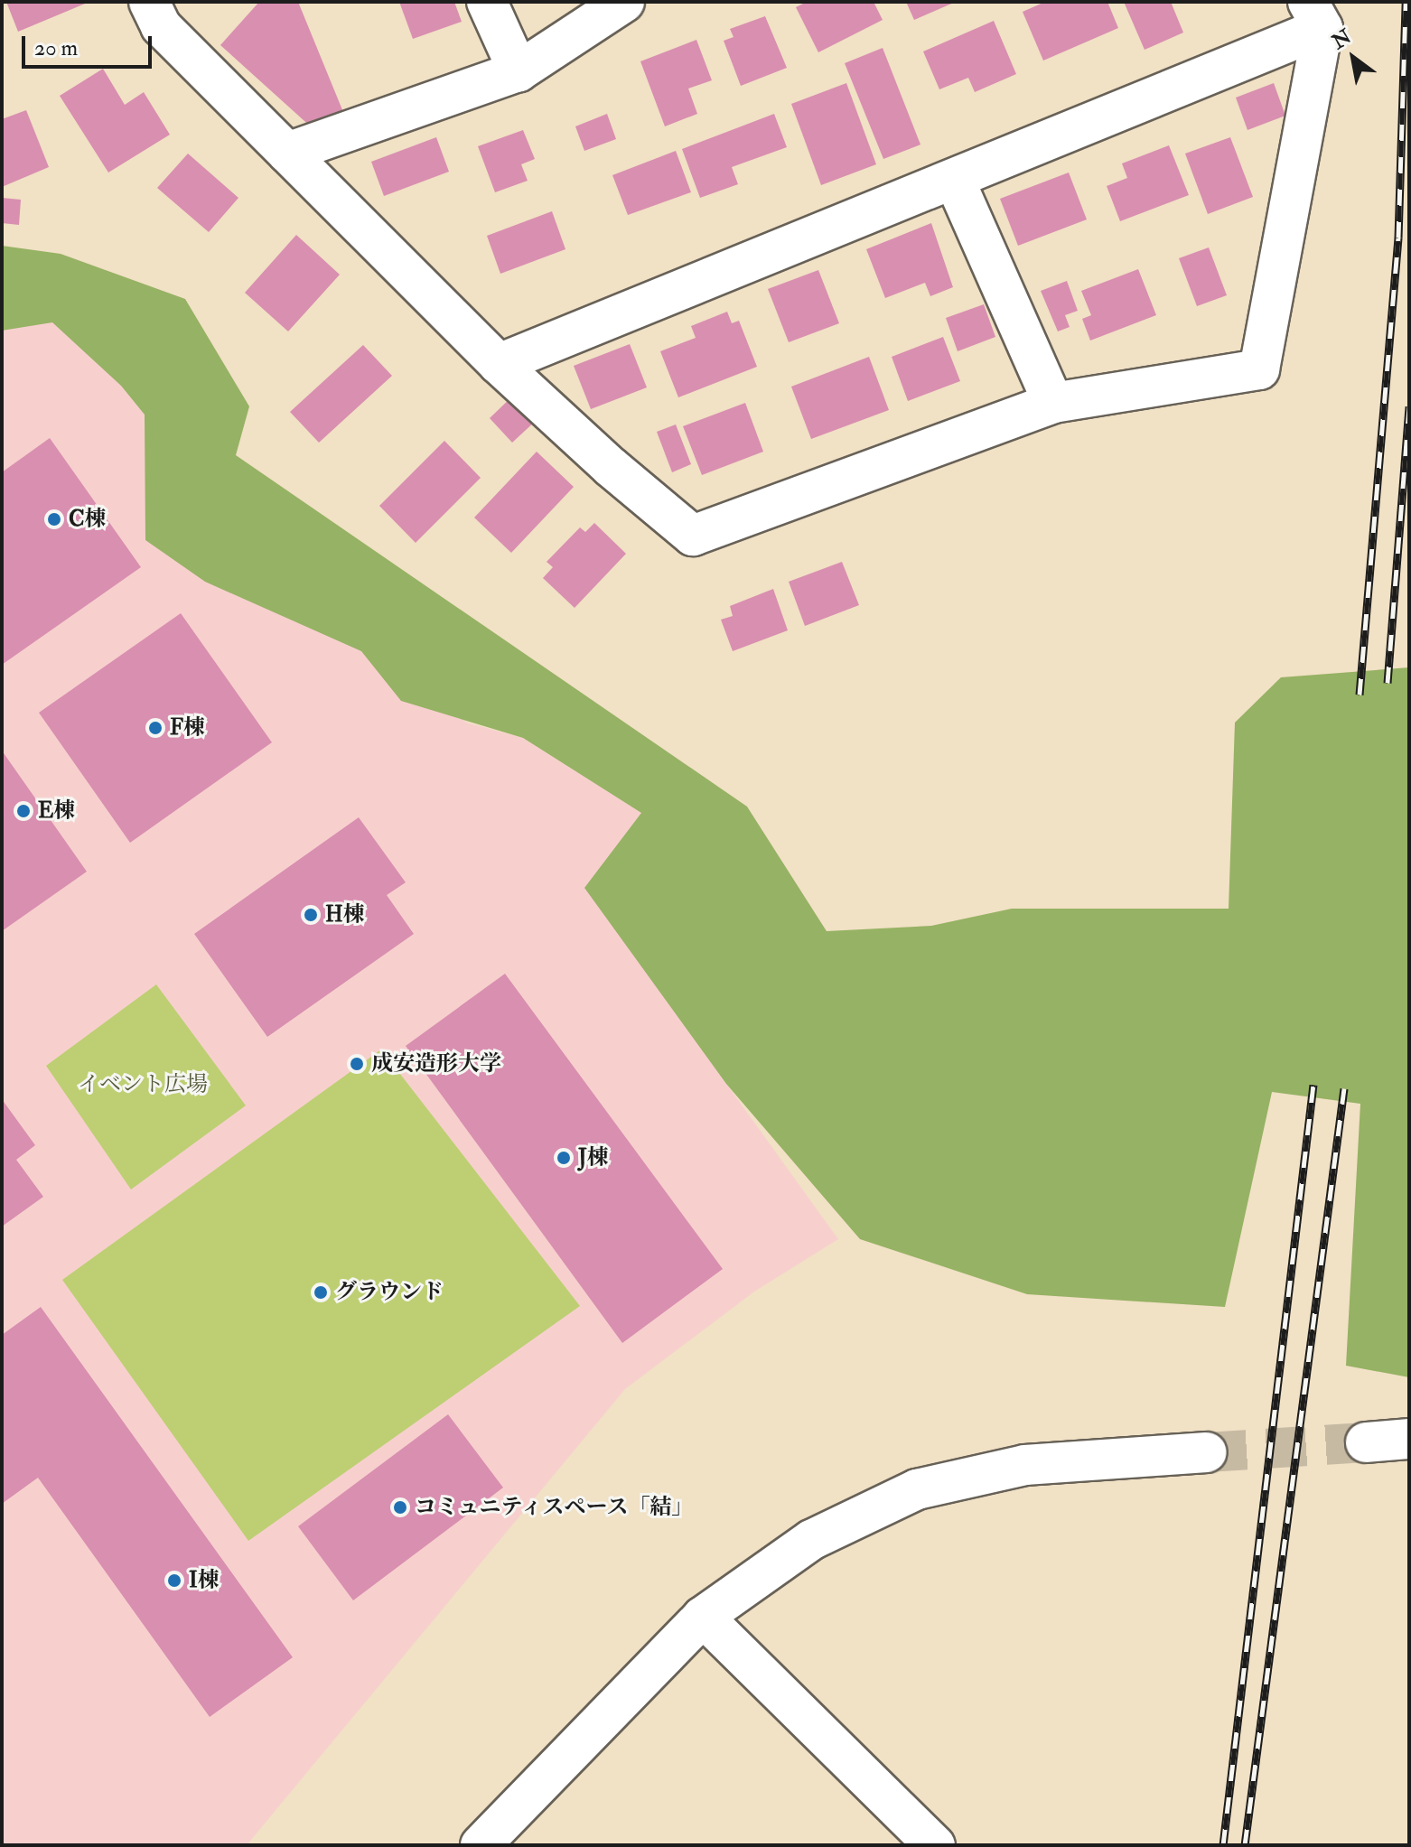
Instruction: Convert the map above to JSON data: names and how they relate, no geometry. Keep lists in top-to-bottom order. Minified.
{"parks":["イベント広場"],"places":["C棟","F棟","E棟","H棟","成安造形大学","J棟","グラウンド","コミュニティスペース「結」","I棟"],"scale_bar":"20 m","north":"top left"}
